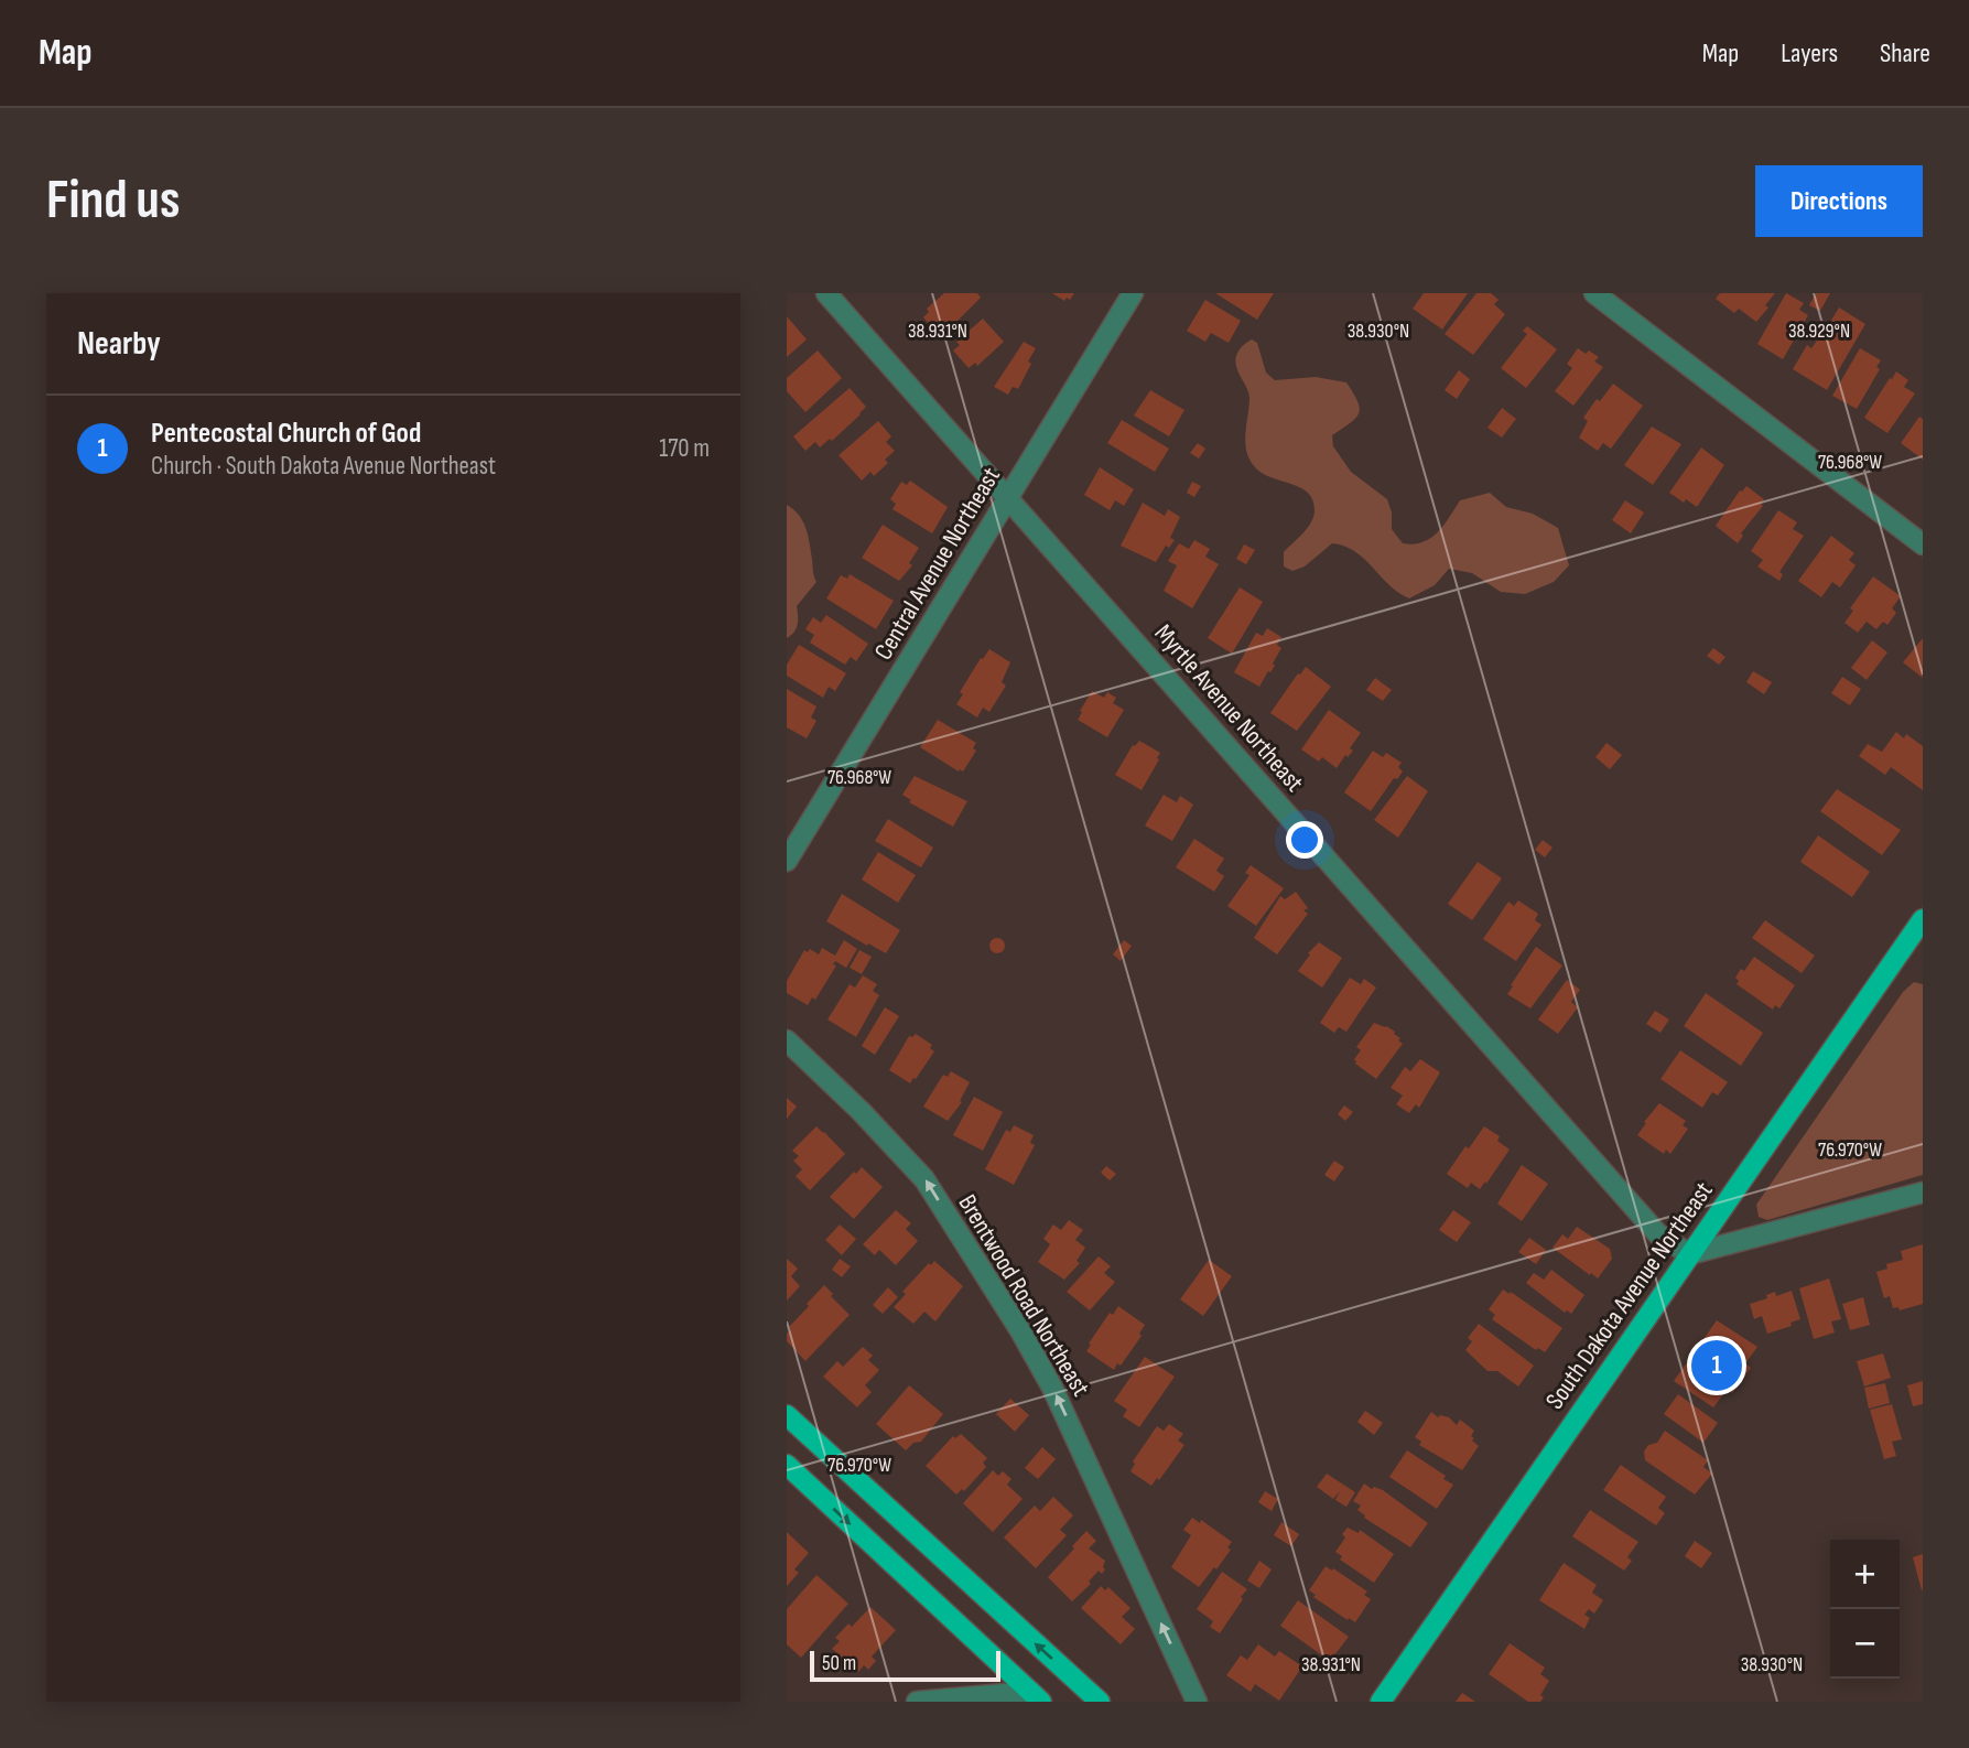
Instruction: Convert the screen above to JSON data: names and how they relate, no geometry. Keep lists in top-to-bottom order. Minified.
{"streets":{"main road":["South Dakota Avenue Northeast"],"street":["Central Avenue Northeast","Myrtle Avenue Northeast","Brentwood Road Northeast"]},"crossings":[["Central Avenue Northeast","Myrtle Avenue Northeast"],["Myrtle Avenue Northeast","South Dakota Avenue Northeast"]],"one_way":["Brentwood Road Northeast"],"scale_bar":"50 m","page":{"header":"Map","nav":["Map","Layers","Share"],"buttons":"Directions","title":"Find us","heading":"Nearby","list":[{"mark":"1","name":"Pentecostal Church of God","note":"Church · South Dakota Avenue Northeast","value":"170 m"}],"pins":"1","map_buttons":["+","−"],"scale":"50 m"},"coordinates":["38.931°N","38.930°N","38.929°N","76.968°W","76.970°W"]}
